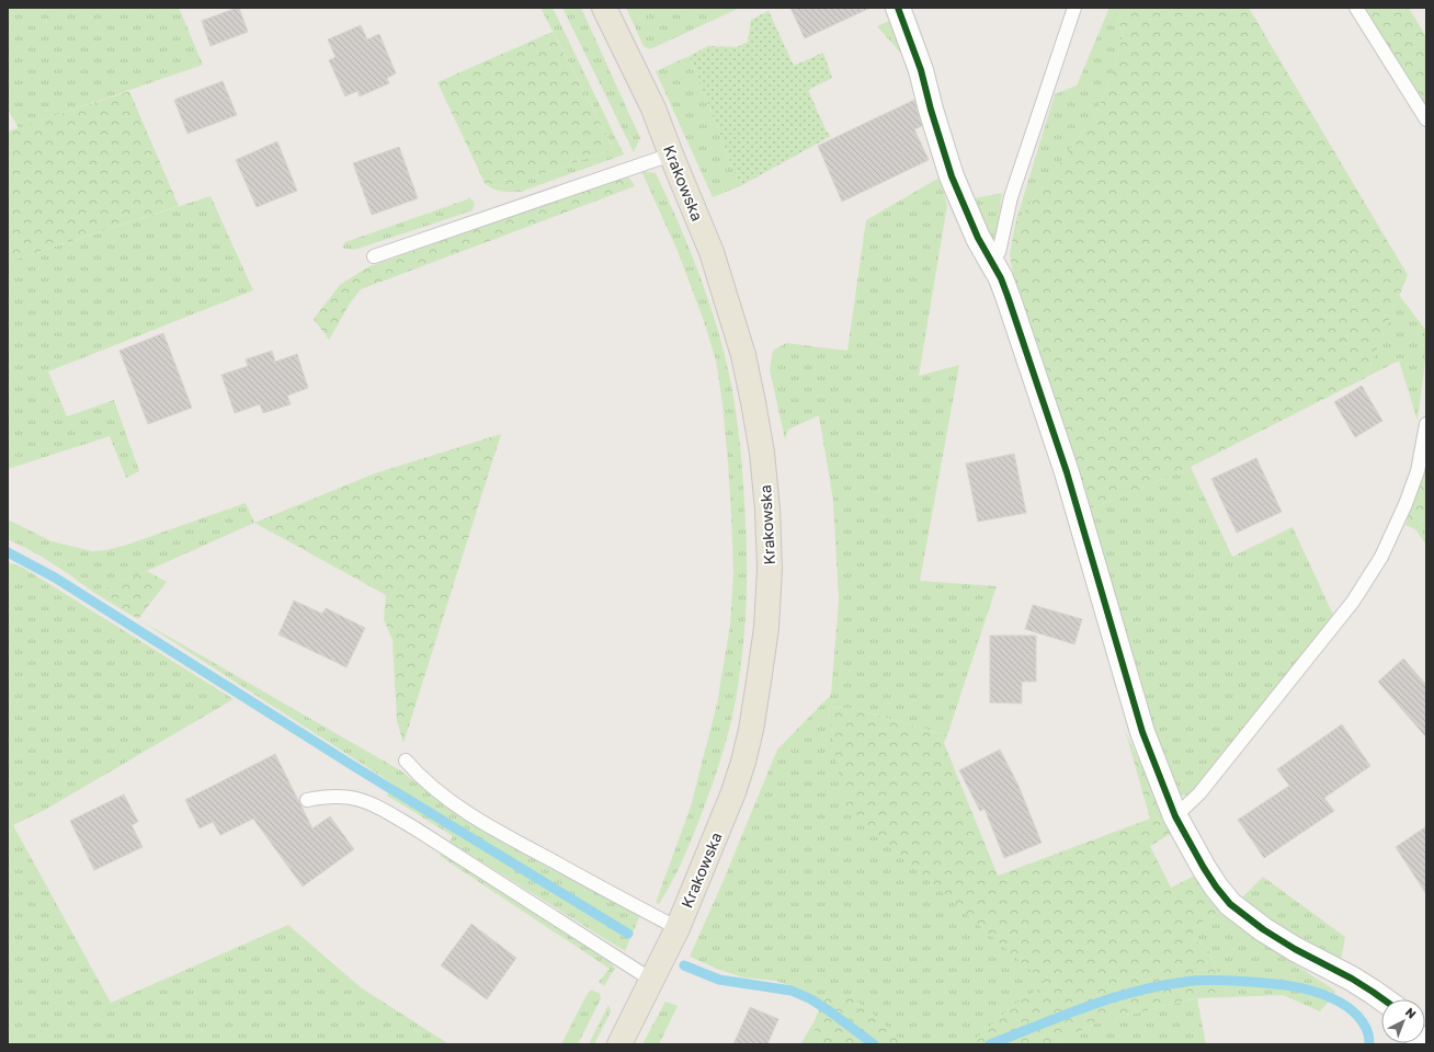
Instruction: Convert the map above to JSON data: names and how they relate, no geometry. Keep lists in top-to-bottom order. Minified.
{"streets":{"main road":["Krakowska"]},"north":"top right"}
